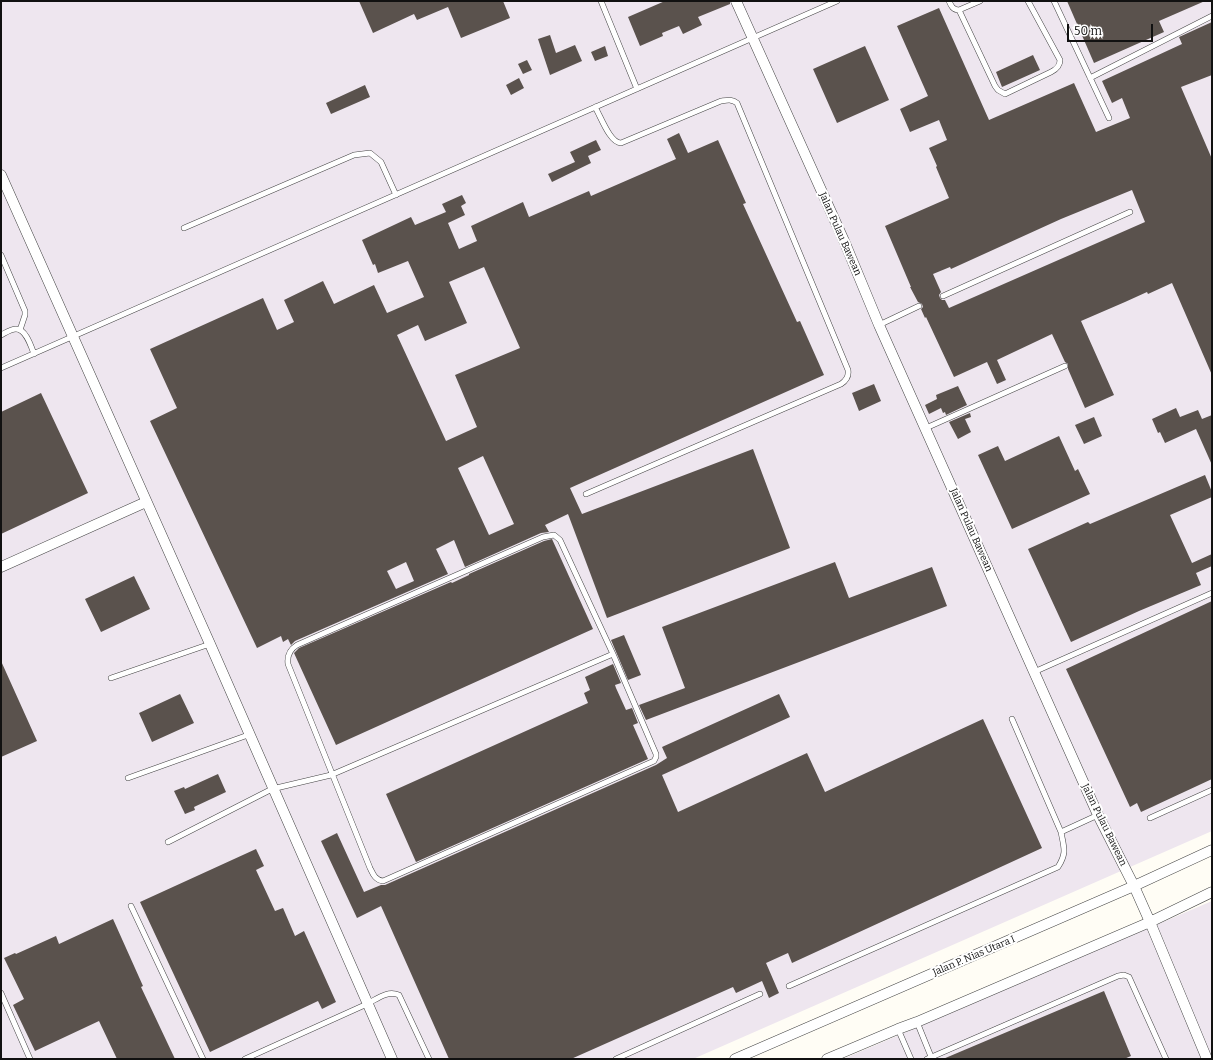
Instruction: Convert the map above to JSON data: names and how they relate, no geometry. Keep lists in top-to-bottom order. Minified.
{"streets":{"street":["Jalan Pulau Bawean","Jalan P. Nias Utara I"]},"crossings":[["Jalan Pulau Bawean","Jalan P. Nias Utara I"]],"scale_bar":"50 m"}
